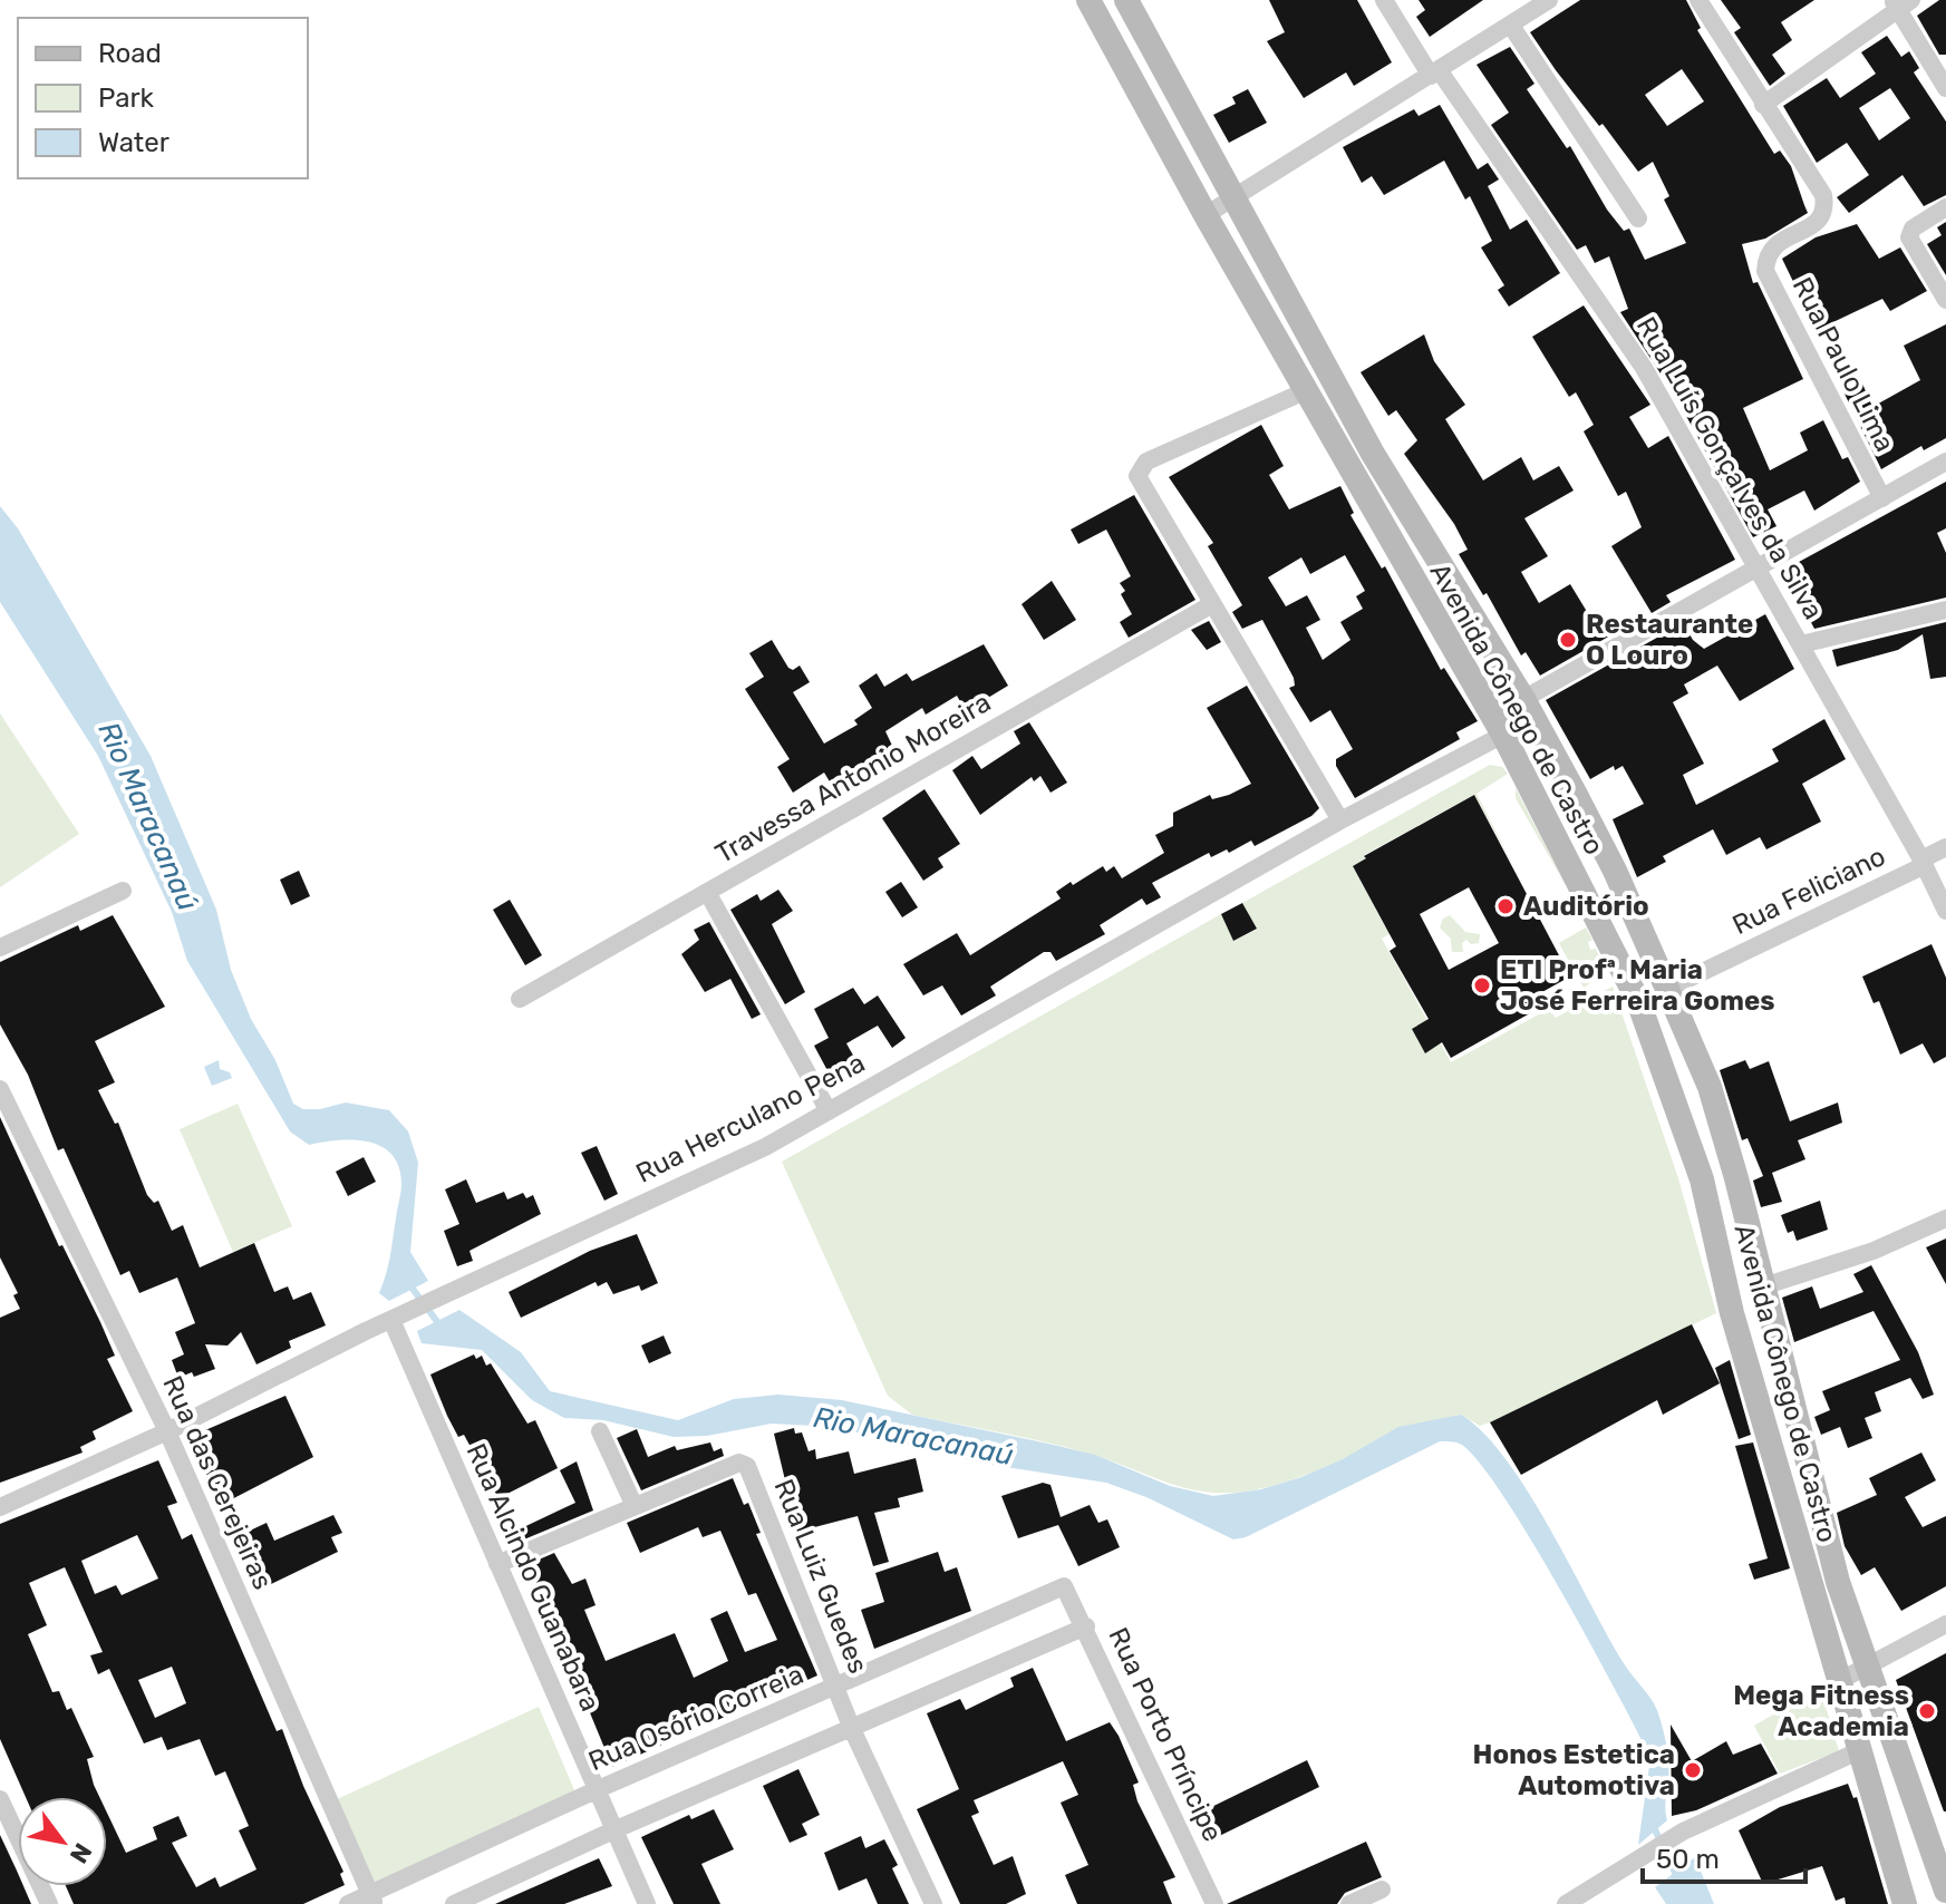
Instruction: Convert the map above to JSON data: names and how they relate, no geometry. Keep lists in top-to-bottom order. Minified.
{"streets":{"main road":["Avenida Cônego de Castro"],"street":["Rua Paulo Lima","Rua Luís Gonçalves da Silva","Travessa Antonio Moreira","Rua Feliciano","Rua Herculano Pena","Rua das Cerejeiras","Rua Luiz Guedes","Rua Alcindo Guanabara","Rua Osório Correia","Rua Porto Príncipe"]},"crossings":[["Rua Luís Gonçalves da Silva","Rua Feliciano"],["Avenida Cônego de Castro","Rua Feliciano"],["Avenida Cônego de Castro","Rua Herculano Pena"],["Rua Herculano Pena","Rua das Cerejeiras"],["Rua Herculano Pena","Rua Alcindo Guanabara"],["Rua das Cerejeiras","Rua Osório Correia"],["Rua Luiz Guedes","Rua Alcindo Guanabara"],["Rua Luiz Guedes","Rua Osório Correia"],["Rua Alcindo Guanabara","Rua Osório Correia"],["Rua Osório Correia","Rua Porto Príncipe"]],"water":["Rio Maracanaú"],"places":["Restaurante O Louro","Auditório","ETI Profª. Maria José Ferreira Gomes","Mega Fitness Academia","Honos Estetica Automotiva"],"legend":["Road","Park","Water"],"scale_bar":"50 m","north":"bottom right"}
